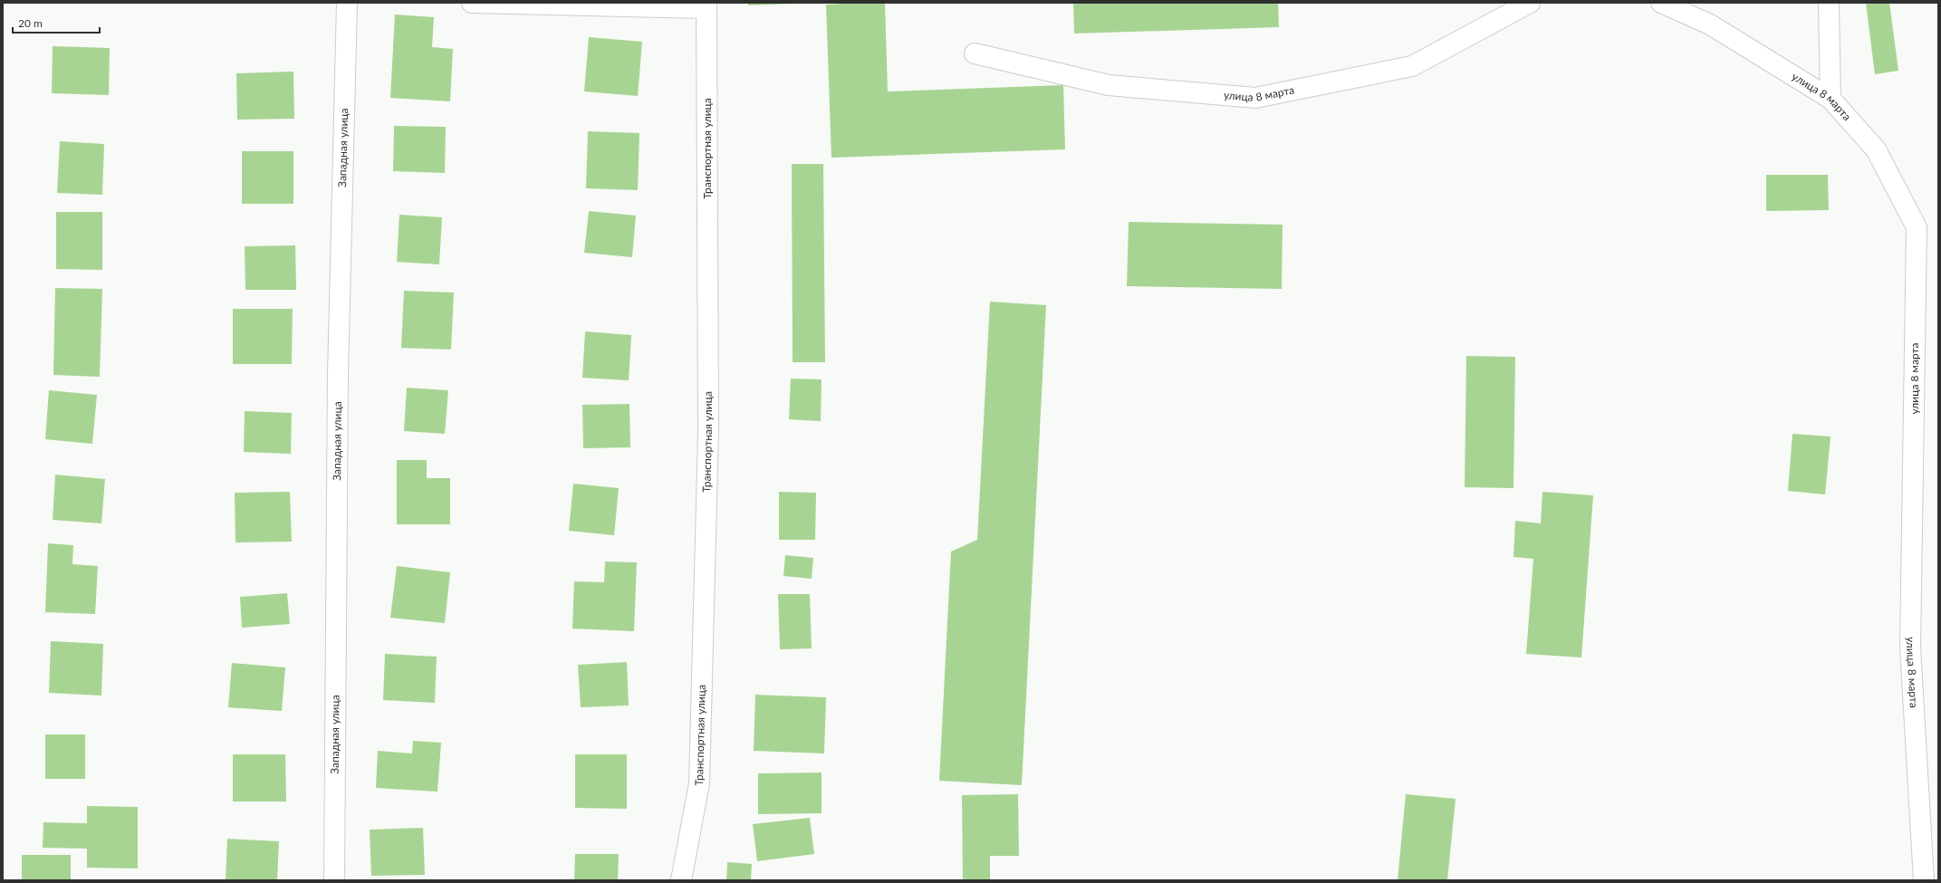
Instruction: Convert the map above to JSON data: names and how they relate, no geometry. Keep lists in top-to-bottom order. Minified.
{"streets":{"street":["улица 8 марта","Западная улица","Транспортная улица"]},"scale_bar":"20 m"}
